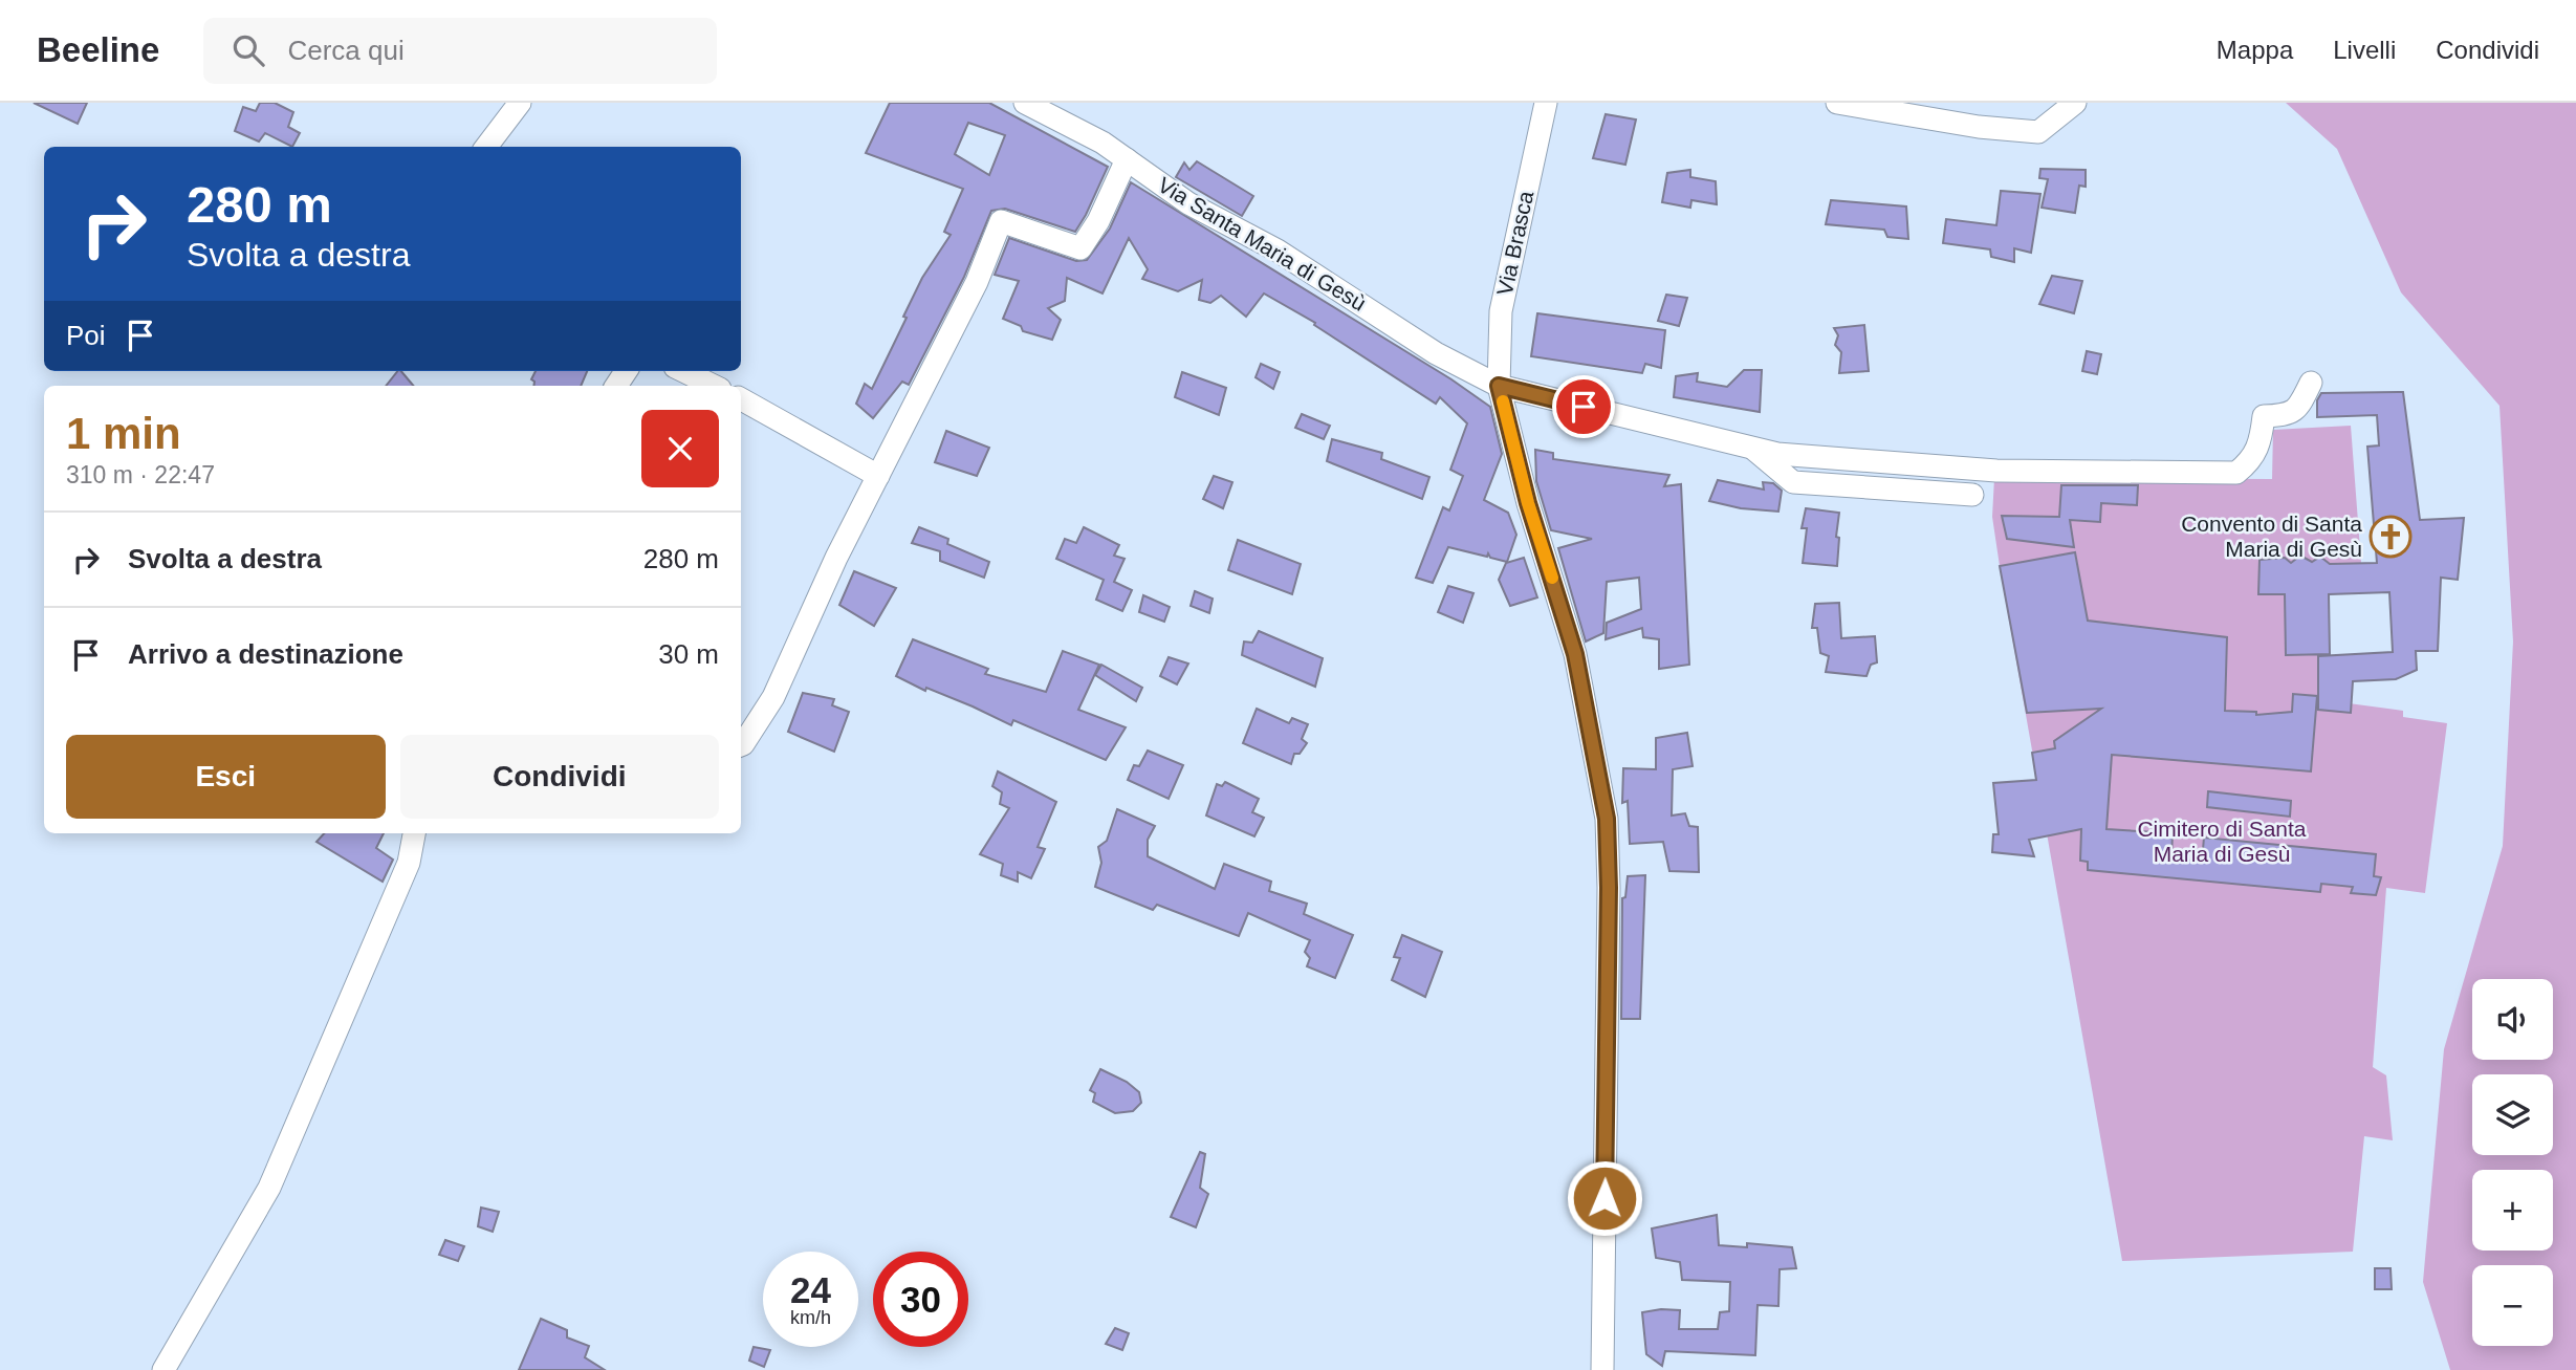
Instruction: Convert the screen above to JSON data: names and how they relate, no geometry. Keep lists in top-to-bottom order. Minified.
{"streets":{"street":["Via Brasca","Via Santa Maria di Gesù"]},"crossings":[["Via Brasca","Via Santa Maria di Gesù"]],"parks":["Cimitero di Santa Maria di Gesù"],"places":{"church":["Convento di Santa Maria di Gesù"]},"page":{"header":"Beeline","search":"Cerca qui","nav":["Mappa","Livelli","Condividi"],"turn":["280 m","Svolta a destra"],"then":"Poi","heading":["1 min","310 m · 22:47"],"list":[{"name":"Svolta a destra","value":"280 m"},{"name":"Arrivo a destinazione","value":"30 m"}],"buttons":["Esci","Condividi"],"map_buttons":["+","−"],"speed":"24 km/h","limit":"30"}}
